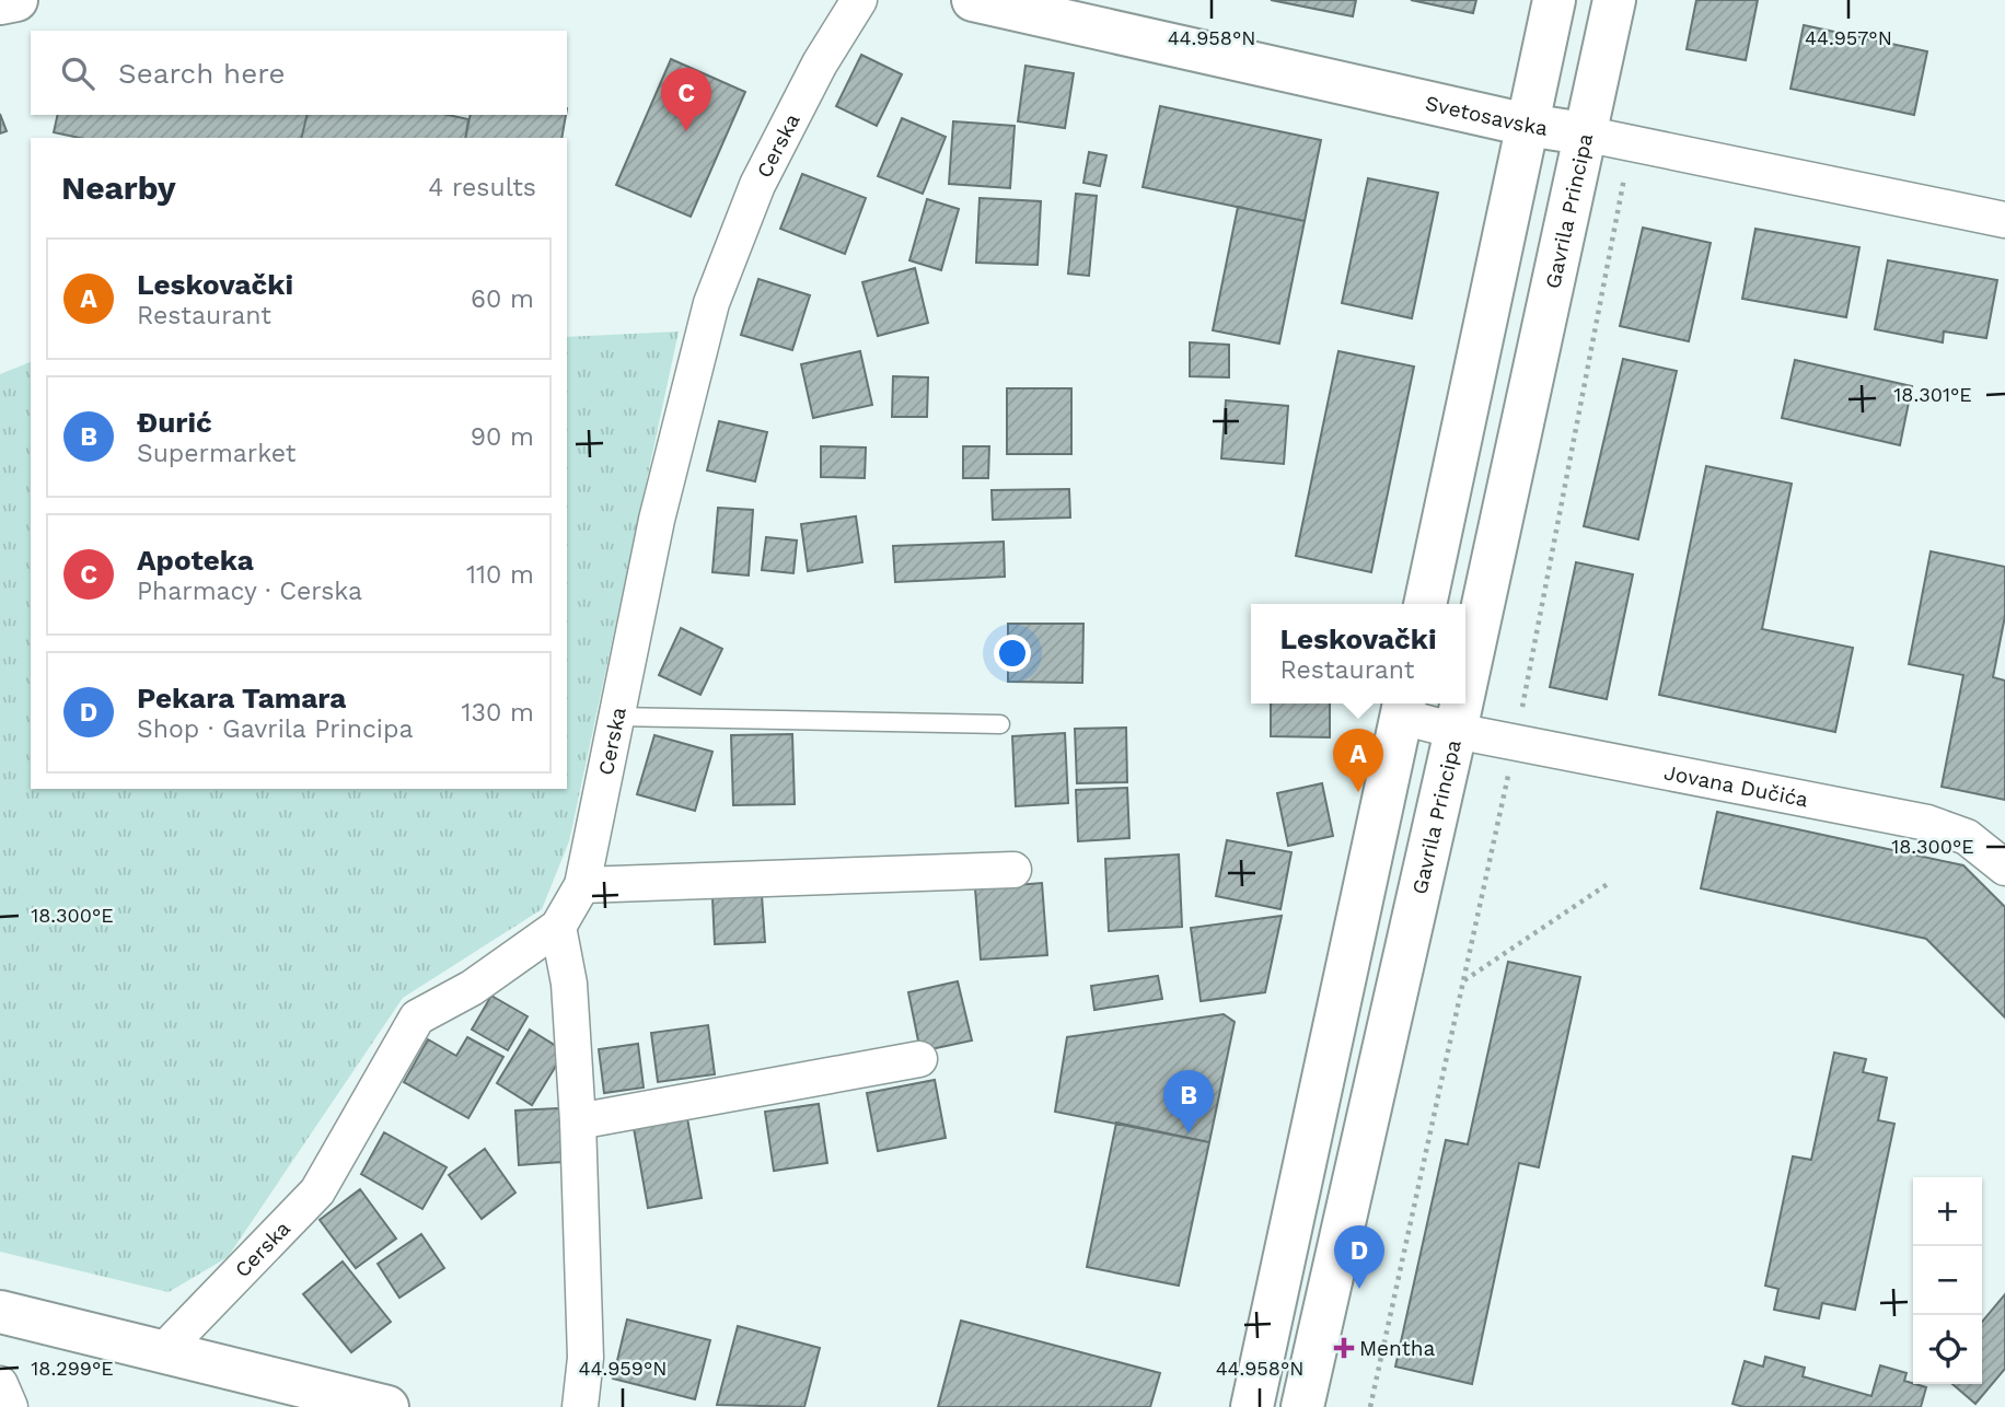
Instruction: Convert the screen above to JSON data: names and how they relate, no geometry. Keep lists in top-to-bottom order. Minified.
{"streets":{"street":["Svetosavska","Cerska","Gavrila Principa","Jovana Dučića"]},"crossings":[["Svetosavska","Gavrila Principa"],["Gavrila Principa","Jovana Dučića"]],"places":{"health":["Mentha"]},"page":{"search":"Search here","pins":["C","A","B","D"],"heading":["Nearby","4 results"],"list":[{"mark":"A","name":"Leskovački","note":"Restaurant","value":"60 m"},{"mark":"B","name":"Đurić","note":"Supermarket","value":"90 m"},{"mark":"C","name":"Apoteka","note":"Pharmacy · Cerska","value":"110 m"},{"mark":"D","name":"Pekara Tamara","note":"Shop · Gavrila Principa","value":"130 m"}],"popup":["Leskovački","Restaurant"],"map_buttons":["+","−"]},"coordinates":["44.958°N","44.957°N","18.301°E","18.300°E","18.299°E","44.959°N"]}
